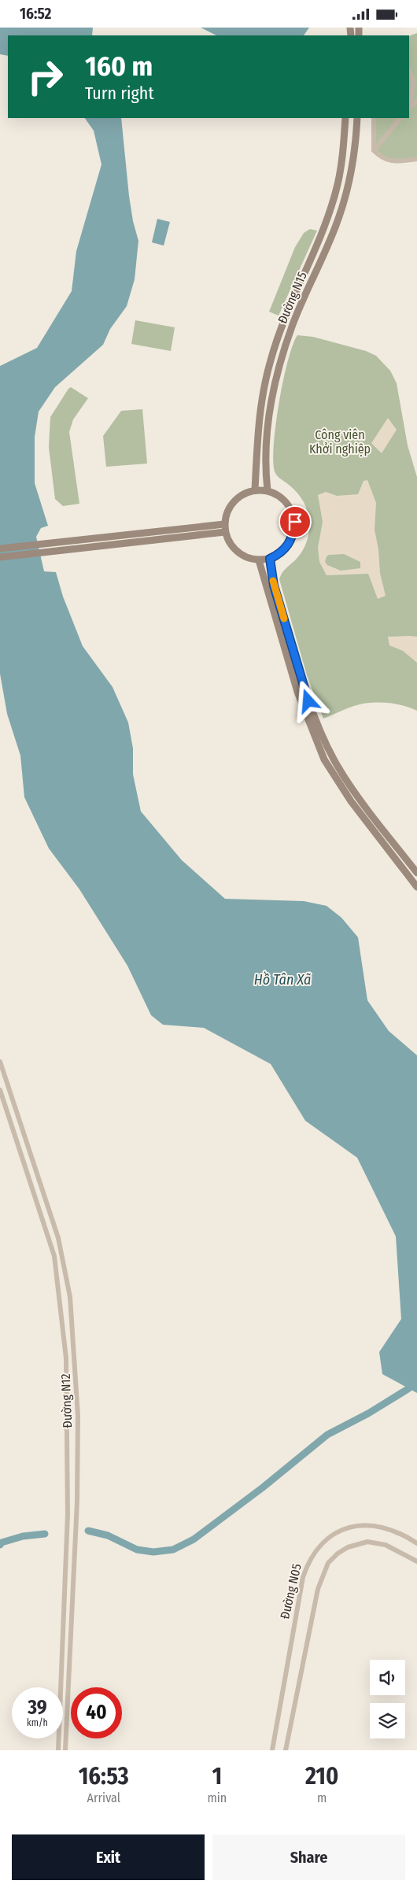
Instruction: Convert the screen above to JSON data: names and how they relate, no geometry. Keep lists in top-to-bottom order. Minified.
{"streets":{"street":["Đường N15","Đường N12","Đường N05"]},"water":["Hồ Tân Xã"],"parks":["Công viên Khởi nghiệp"],"page":{"status":"16:52","turn":["160 m","Turn right"],"speed":"39 km/h","limit":"40","eta":["16:53","Arrival","1","min","210","m"],"buttons":["Exit","Share"]}}
